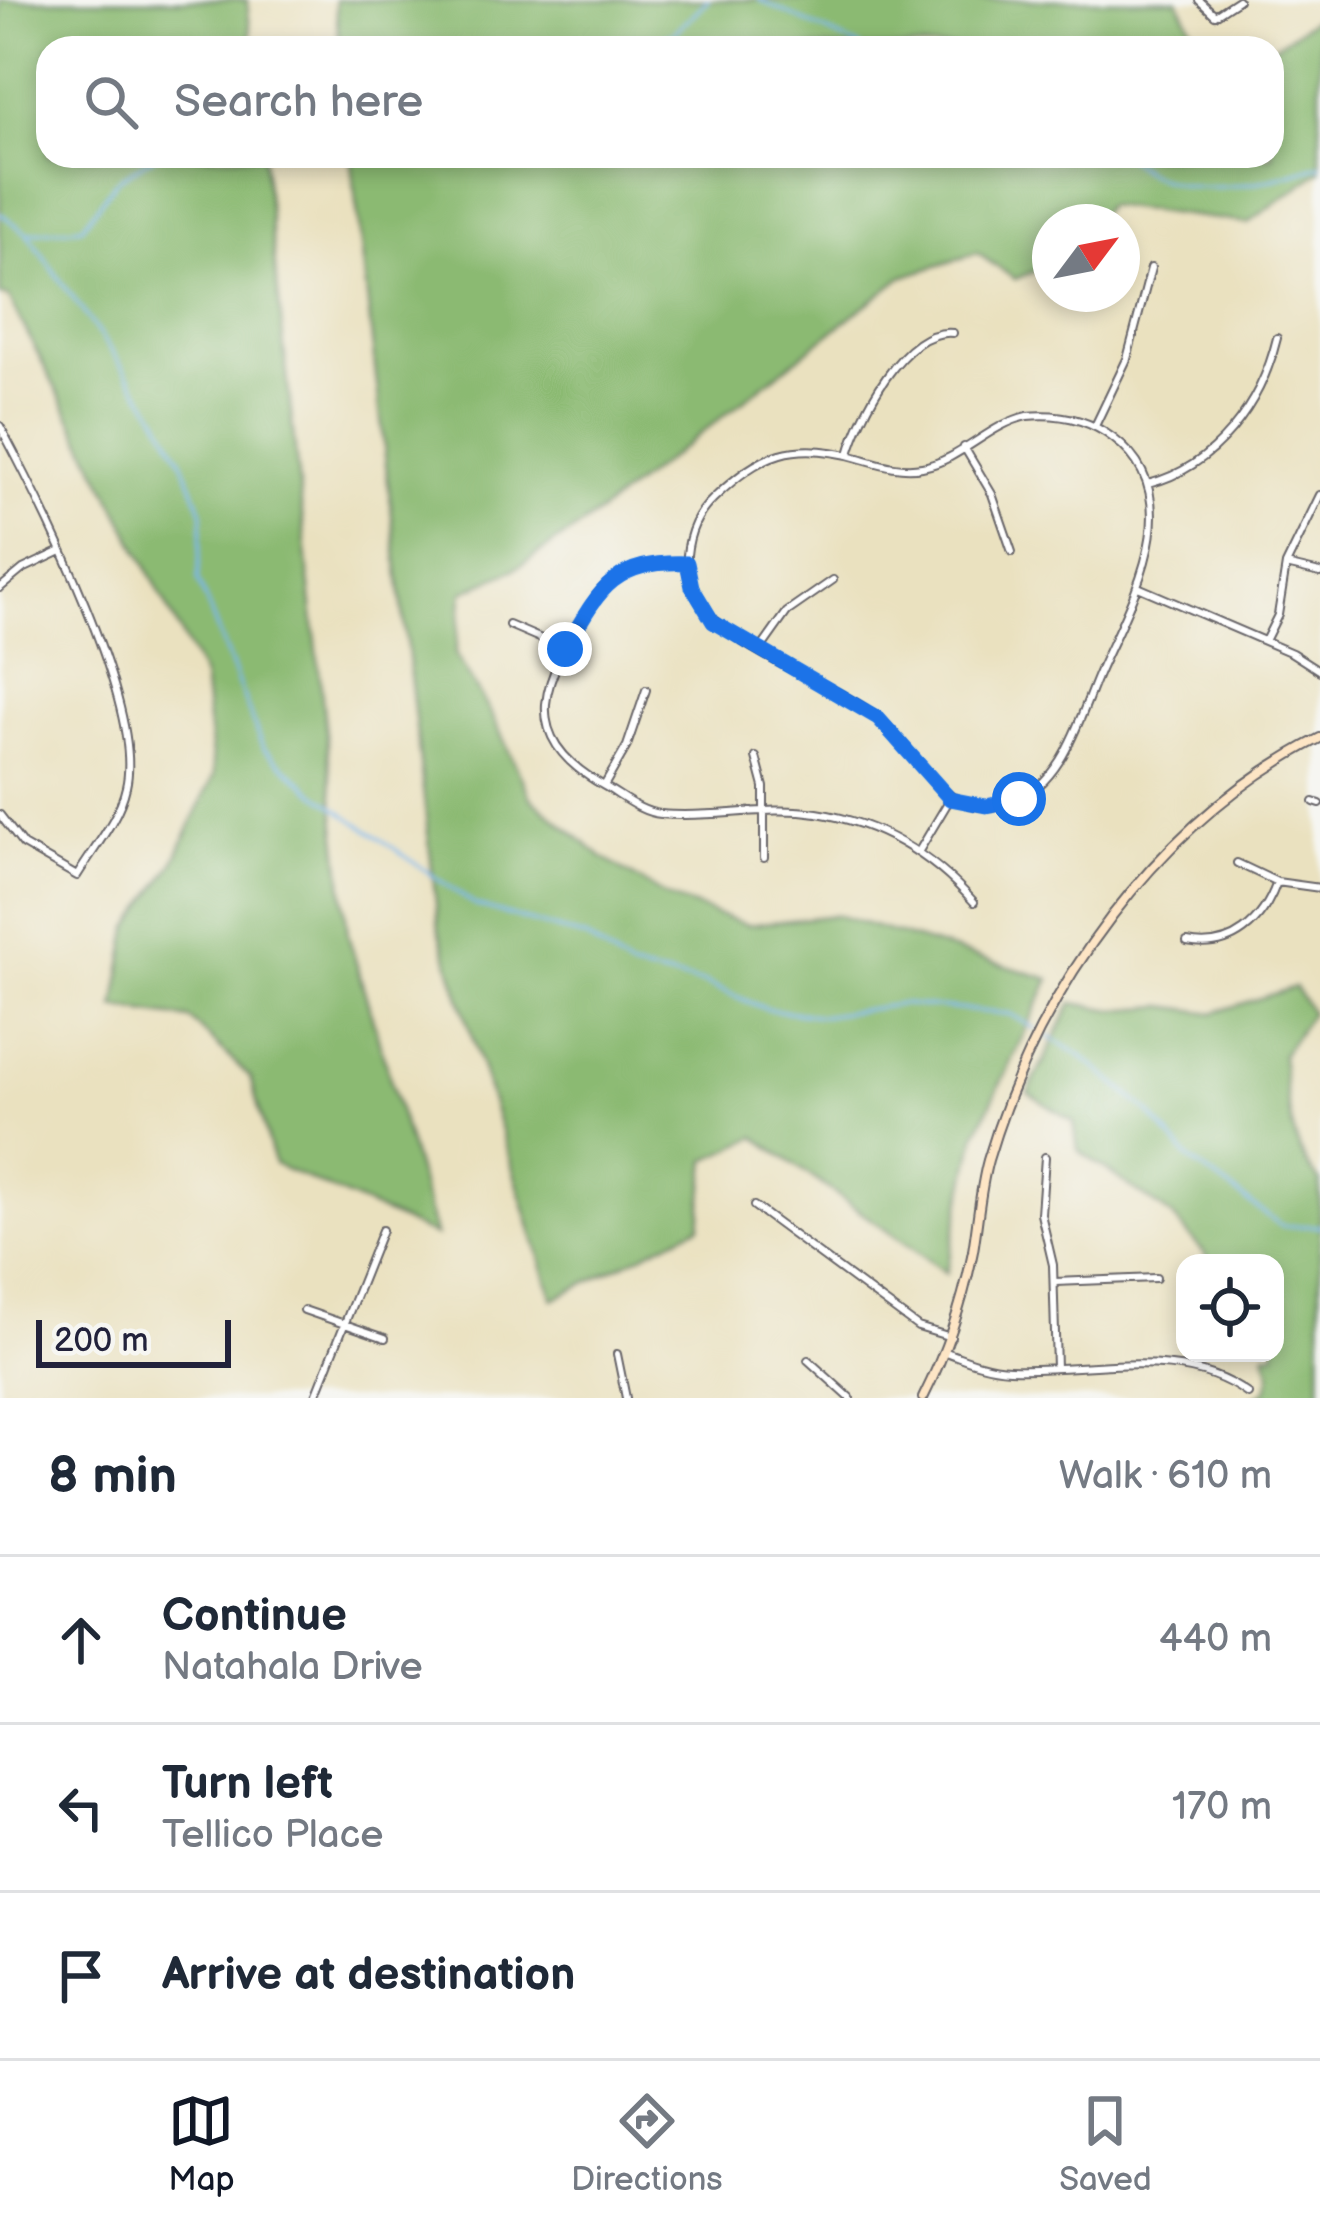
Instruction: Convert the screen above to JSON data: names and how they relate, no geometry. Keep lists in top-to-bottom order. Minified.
{"scale_bar":"200 m","north":"top right","page":{"search":"Search here","scale":"200 m","heading":["8 min","Walk · 610 m"],"list":[["Continue","Natahala Drive","440 m"],["Turn left","Tellico Place","170 m"],"Arrive at destination"],"nav":["Map","Directions","Saved"]}}
